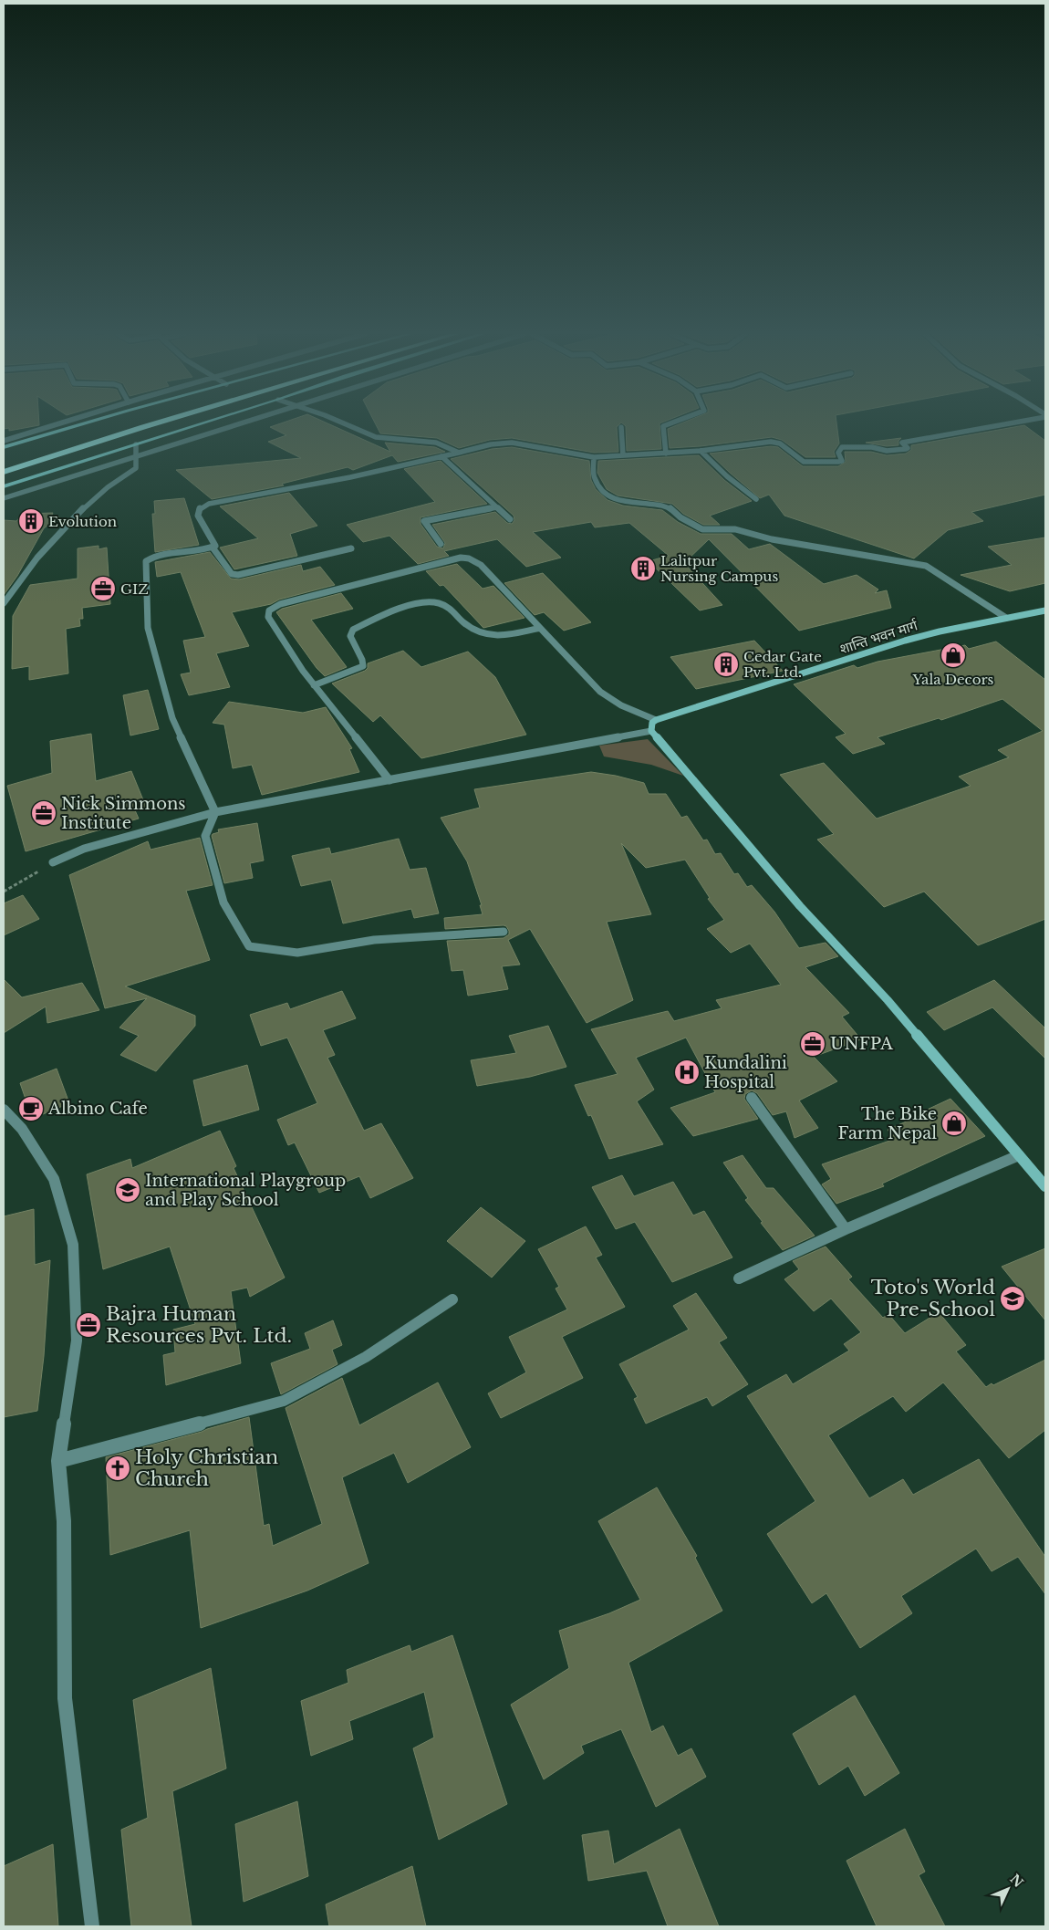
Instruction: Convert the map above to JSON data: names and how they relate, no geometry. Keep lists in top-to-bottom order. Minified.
{"streets":{"main road":["शान्ति भवन मार्ग"]},"places":{"building":["Evolution","Lalitpur Nursing Campus","Cedar Gate Pvt. Ltd."],"office":["GIZ","Nick Simmons Institute","UNFPA","Bajra Human Resources Pvt. Ltd."],"shop":["Yala Decors","The Bike Farm Nepal"],"hospital":["Kundalini Hospital"],"cafe":["Albino Cafe"],"school or university":["International Playgroup and Play School","Toto's World Pre-School"],"church":["Holy Christian Church"]},"north":"top right"}
